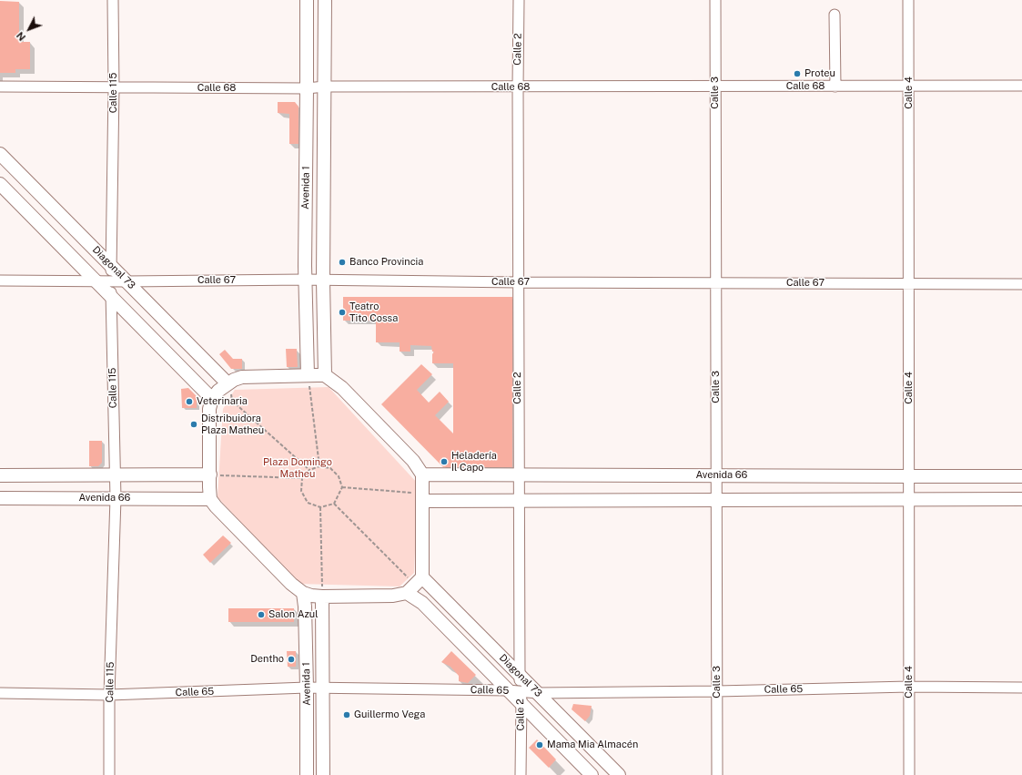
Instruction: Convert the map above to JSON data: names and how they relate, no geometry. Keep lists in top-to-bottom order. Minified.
{"streets":{"main road":["Avenida 1","Diagonal 73","Avenida 66"],"street":["Calle 2","Calle 68","Calle 115","Calle 3","Calle 4","Calle 67","Calle 65"]},"crossings":[["Calle 2","Calle 68"],["Calle 2","Diagonal 73"],["Calle 2","Calle 67"],["Calle 2","Avenida 66"],["Calle 2","Calle 65"],["Calle 68","Calle 115"],["Calle 68","Calle 3"],["Calle 68","Calle 4"],["Calle 68","Avenida 1"],["Calle 115","Diagonal 73"],["Calle 115","Calle 67"],["Calle 115","Avenida 66"],["Calle 115","Calle 65"],["Calle 3","Calle 67"],["Calle 3","Avenida 66"],["Calle 3","Calle 65"],["Calle 4","Calle 67"],["Calle 4","Avenida 66"],["Calle 4","Calle 65"],["Avenida 1","Calle 67"],["Avenida 1","Calle 65"],["Diagonal 73","Calle 67"],["Diagonal 73","Calle 65"]],"parks":["Plaza Domingo Matheu"],"places":["Proteu","Banco Provincia","Teatro Tito Cossa","Veterinaria","Distribuidora Plaza Matheu","Heladería Il Capo","Salon Azul","Dentho","Guillermo Vega","Mama Mia Almacén"],"north":"bottom left"}
